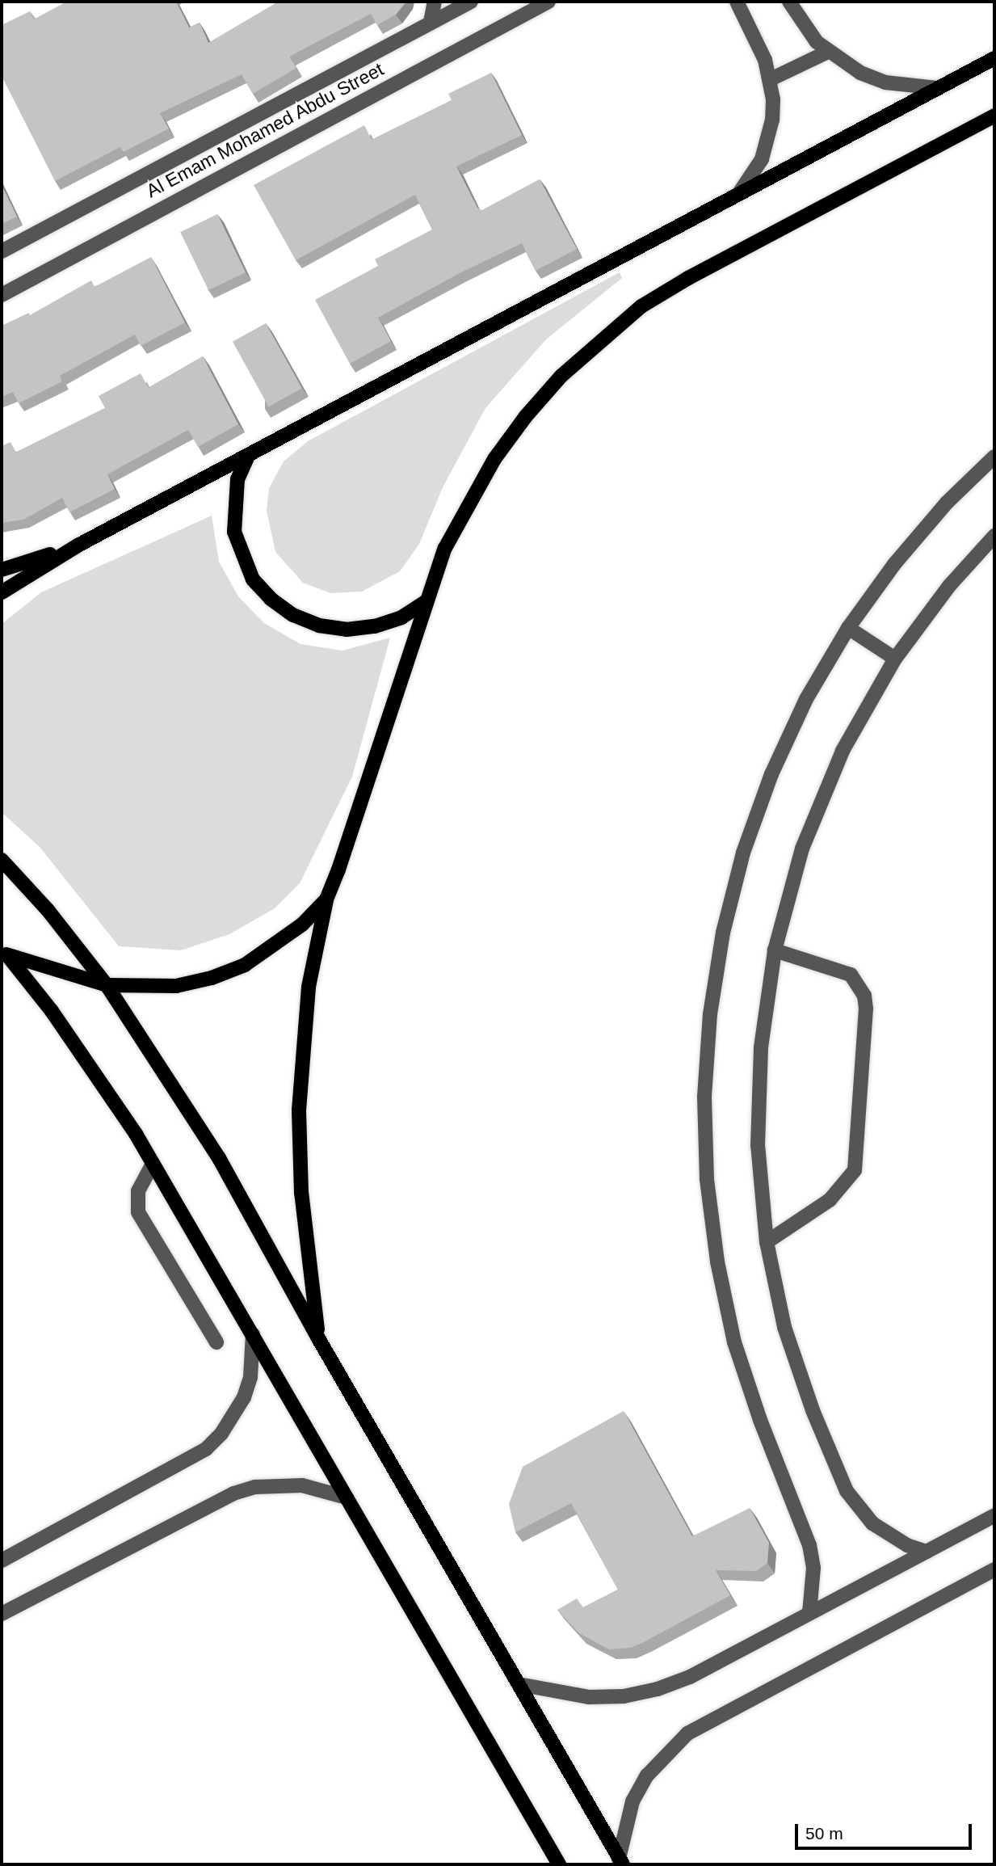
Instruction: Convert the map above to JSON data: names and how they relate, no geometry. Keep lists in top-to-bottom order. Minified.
{"streets":{"street":["Al Emam Mohamed Abdu Street"]},"scale_bar":"50 m"}
